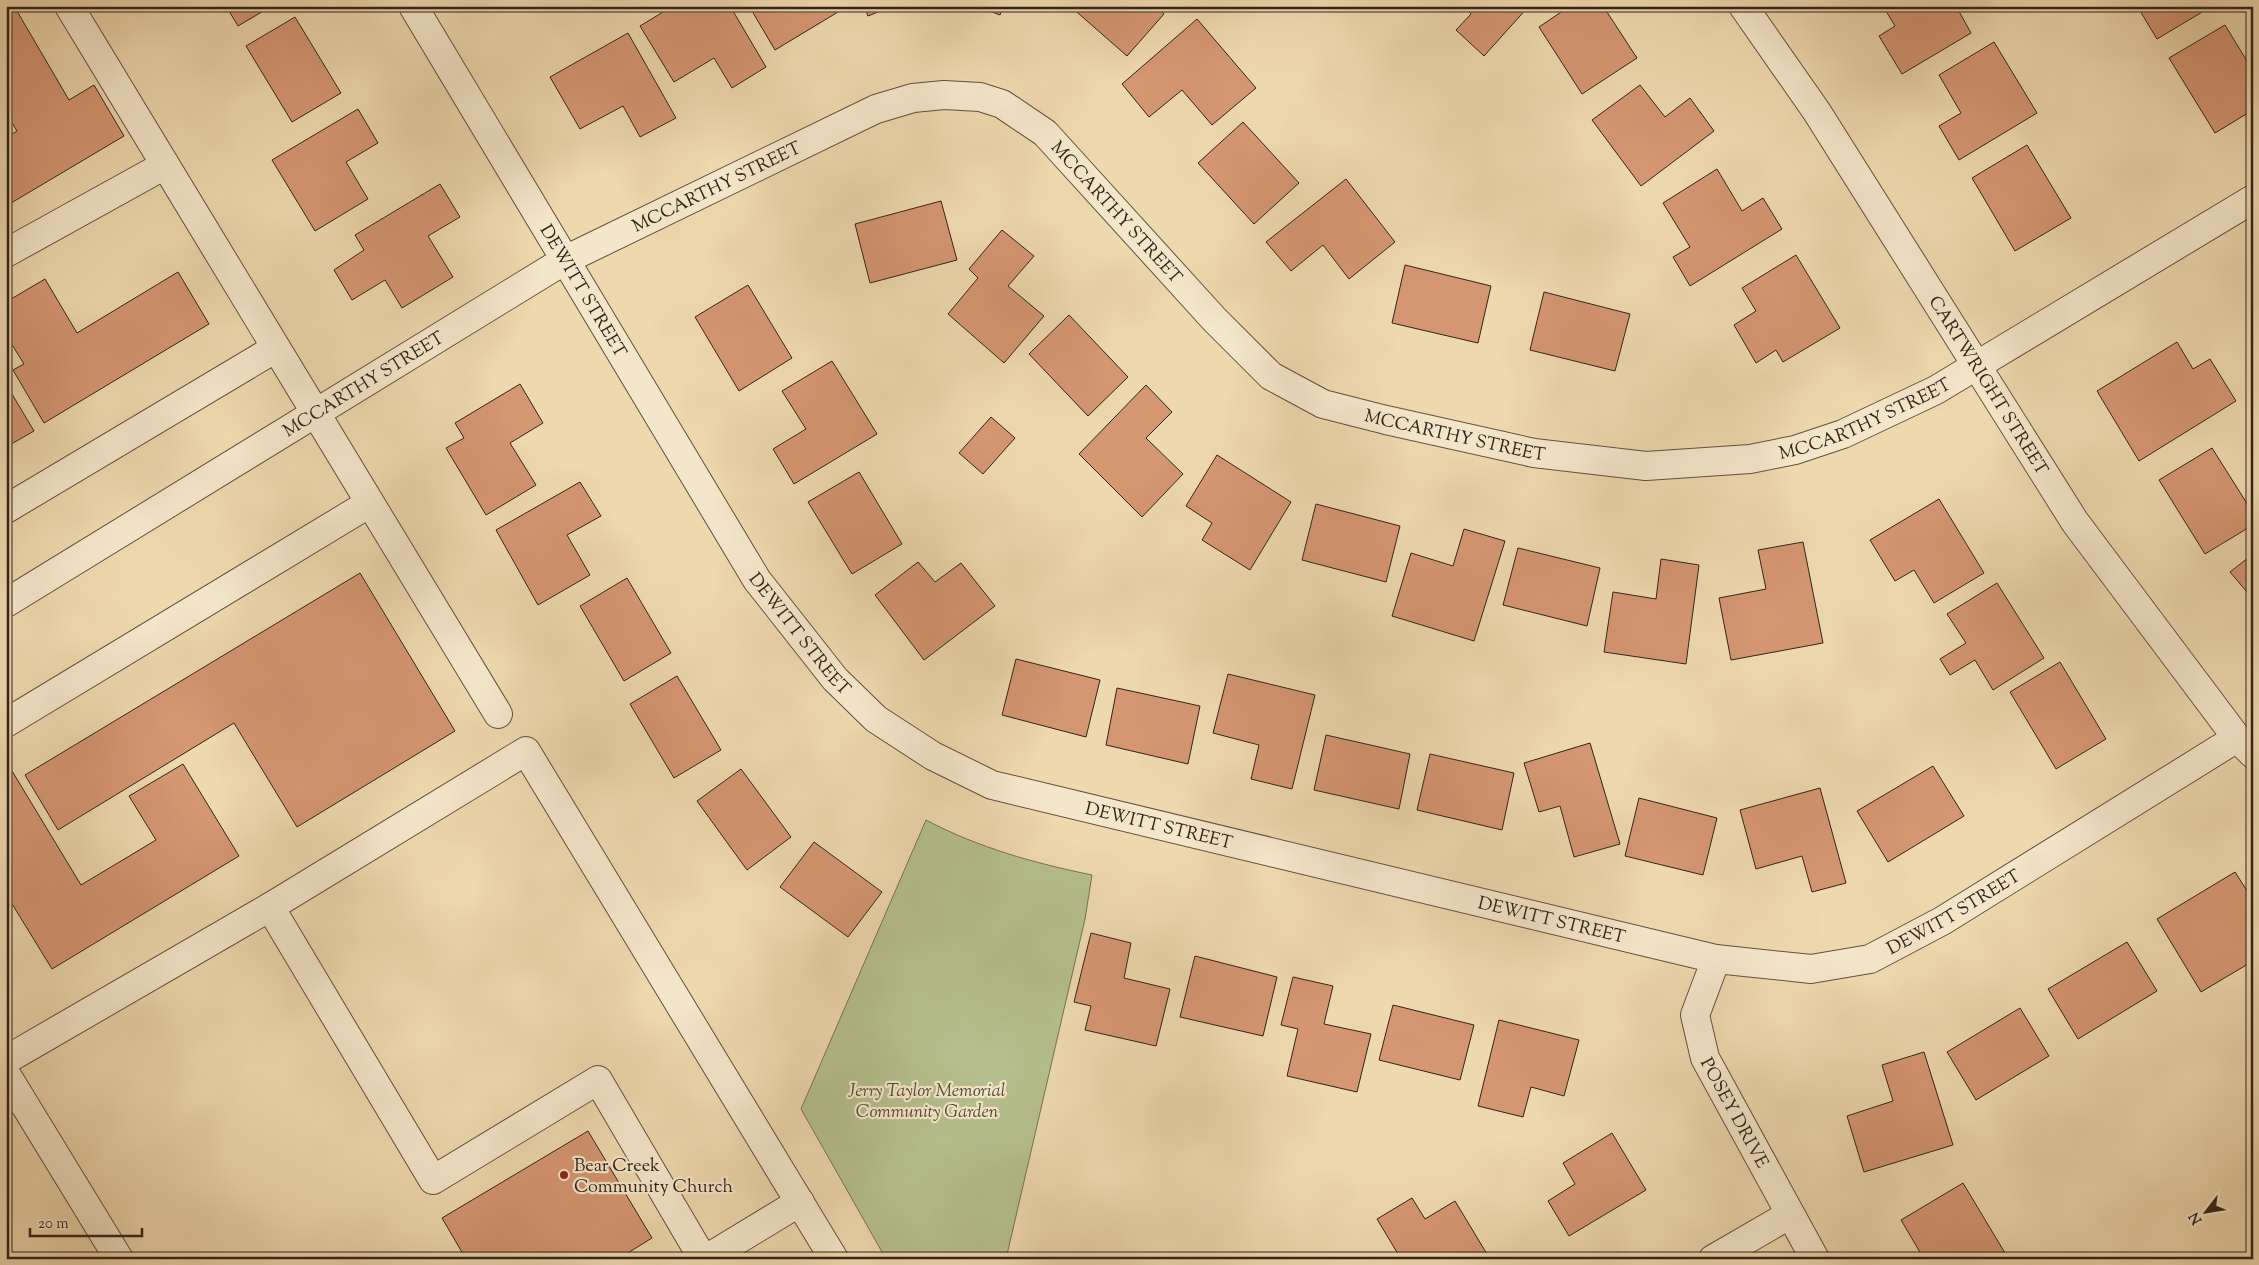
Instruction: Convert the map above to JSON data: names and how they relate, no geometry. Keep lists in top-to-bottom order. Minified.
{"streets":{"street":["MCCARTHY STREET","DEWITT STREET","CARTWRIGHT STREET","POSEY DRIVE"]},"crossings":[["MCCARTHY STREET","DEWITT STREET"],["MCCARTHY STREET","CARTWRIGHT STREET"],["DEWITT STREET","CARTWRIGHT STREET"],["DEWITT STREET","POSEY DRIVE"]],"parks":["Jerry Taylor Memorial Community Garden"],"places":["Bear Creek Community Church"],"scale_bar":"20 m","north":"bottom left"}
